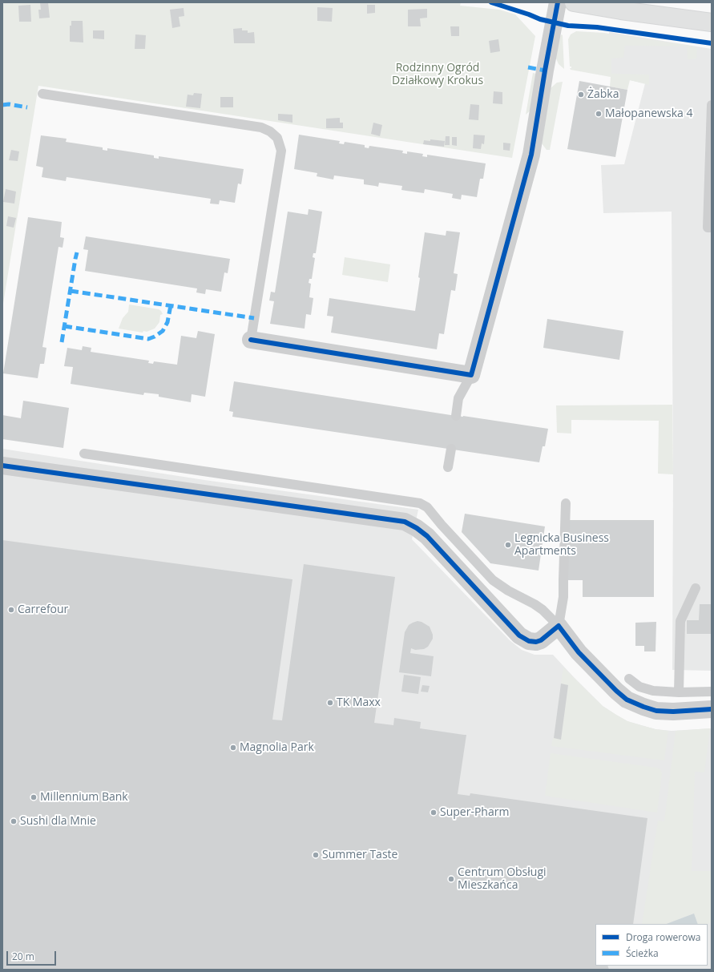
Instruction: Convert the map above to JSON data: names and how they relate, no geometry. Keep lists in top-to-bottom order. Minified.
{"parks":["Rodzinny Ogród Działkowy Krokus"],"places":["Żabka","Małopanewska 4","Legnicka Business Apartments","Carrefour","TK Maxx","Magnolia Park","Millennium Bank","Super-Pharm","Sushi dla Mnie","Summer Taste","Centrum Obsługi Mieszkańca"],"legend":["Droga rowerowa","Ścieżka"],"scale_bar":"20 m"}
